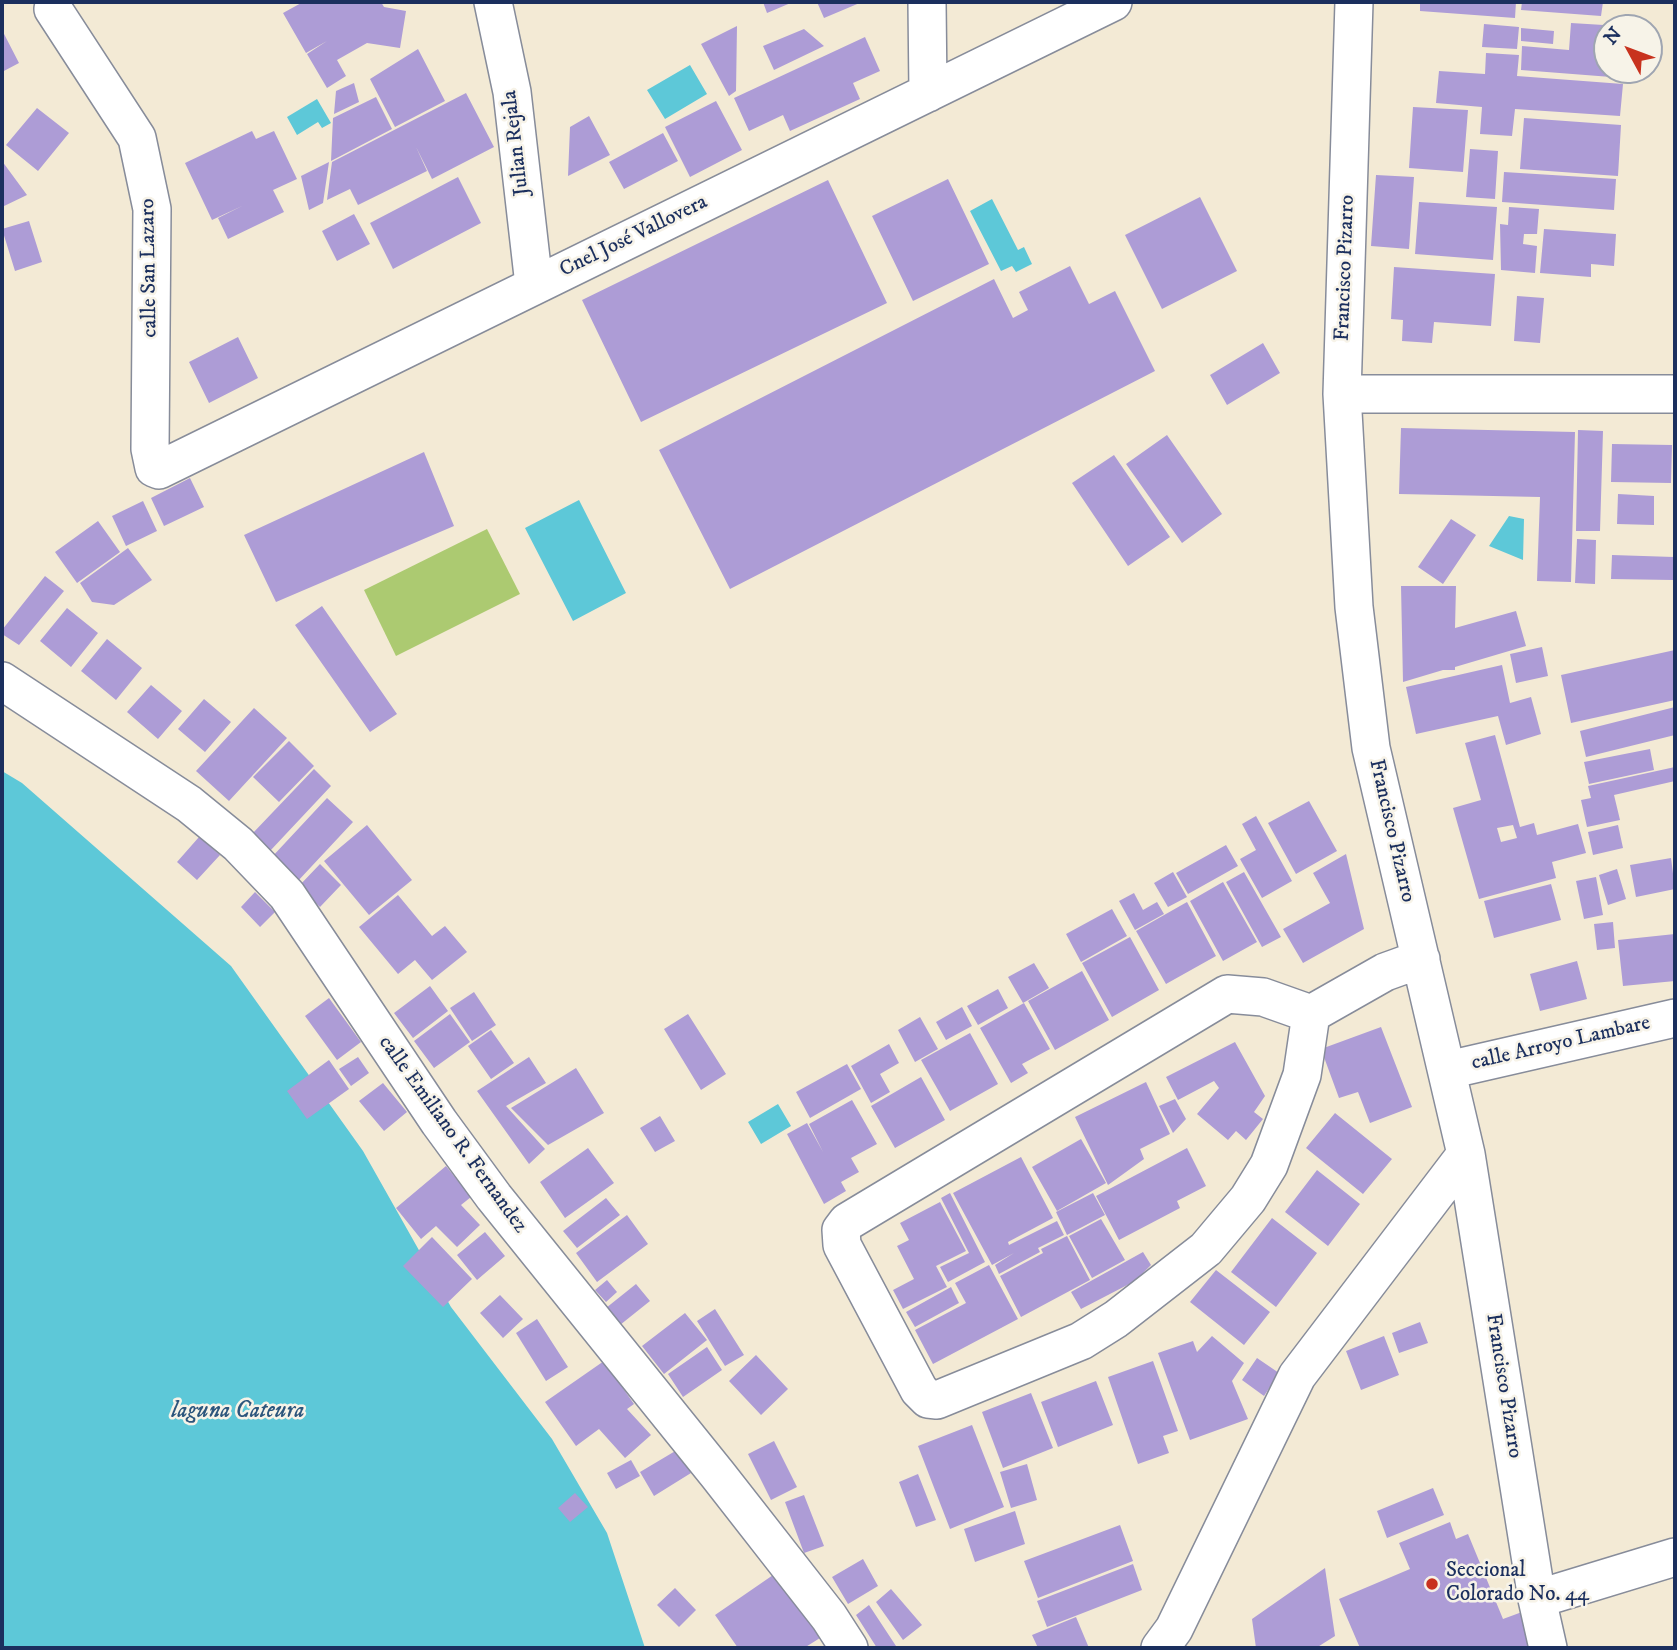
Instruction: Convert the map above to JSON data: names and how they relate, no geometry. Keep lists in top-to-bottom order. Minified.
{"streets":{"street":["Julian Rejala","Cnel José Vallovera","calle San Lazaro","Francisco Pizarro","calle Arroyo Lambare","calle Emiliano R. Fernandez"]},"crossings":[["Julian Rejala","Cnel José Vallovera"],["Cnel José Vallovera","calle San Lazaro"],["Francisco Pizarro","calle Arroyo Lambare"]],"water":["laguna Cateura"],"places":["Seccional Colorado No. 44"],"north":"top left"}
